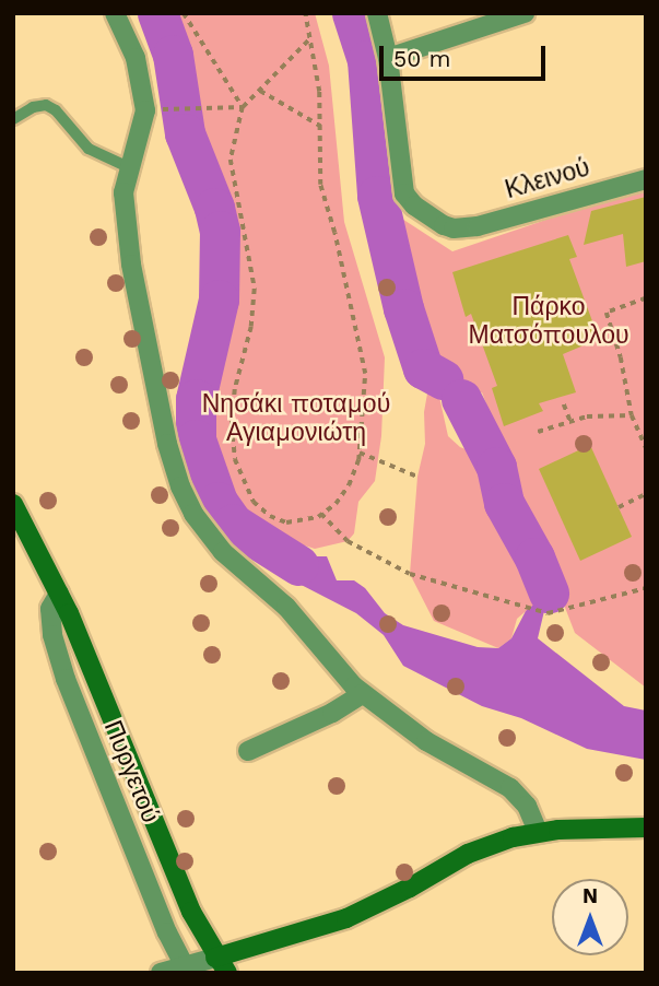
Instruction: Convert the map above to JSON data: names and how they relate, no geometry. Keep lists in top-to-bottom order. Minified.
{"streets":{"street":["Κλεινού","Πυργετού"]},"parks":["Πάρκο Ματσόπουλου","Νησάκι ποταμού Αγιαμονιώτη"],"scale_bar":"50 m","north":"top"}
